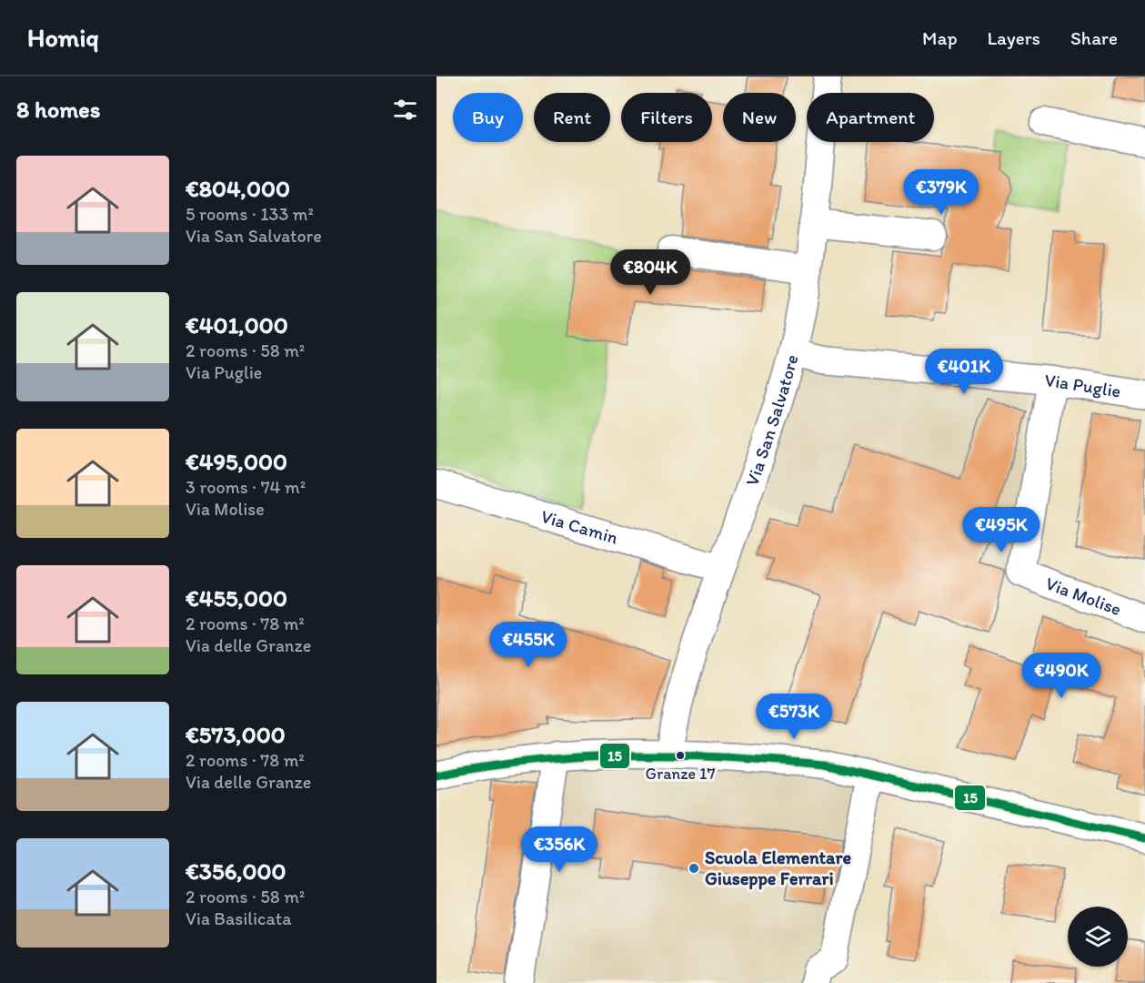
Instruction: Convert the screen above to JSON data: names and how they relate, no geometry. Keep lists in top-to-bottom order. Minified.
{"streets":{"street":["Via Puglie","Via San Salvatore","Via Camin","Via Molise"]},"crossings":[["Via Puglie","Via San Salvatore"],["Via Puglie","Via Molise"],["Via San Salvatore","Via Camin"]],"places":["Granze 17","Scuola Elementare Giuseppe Ferrari"],"lines":["transit line 15"],"page":{"header":"Homiq","nav":["Map","Layers","Share"],"heading":"8 homes","chip":["Buy","Rent","Filters","New","Apartment"],"list":[{"name":"€804,000","note":"5 rooms · 133 m² · Via San Salvatore"},{"name":"€401,000","note":"2 rooms · 58 m² · Via Puglie"},{"name":"€495,000","note":"3 rooms · 74 m² · Via Molise"},{"name":"€455,000","note":"2 rooms · 78 m² · Via delle Granze"},{"name":"€573,000","note":"2 rooms · 78 m² · Via delle Granze"},{"name":"€356,000","note":"2 rooms · 58 m² · Via Basilicata"}],"price":["€379K","€804K","€401K","€495K","€455K","€490K","€573K","€356K"]}}
